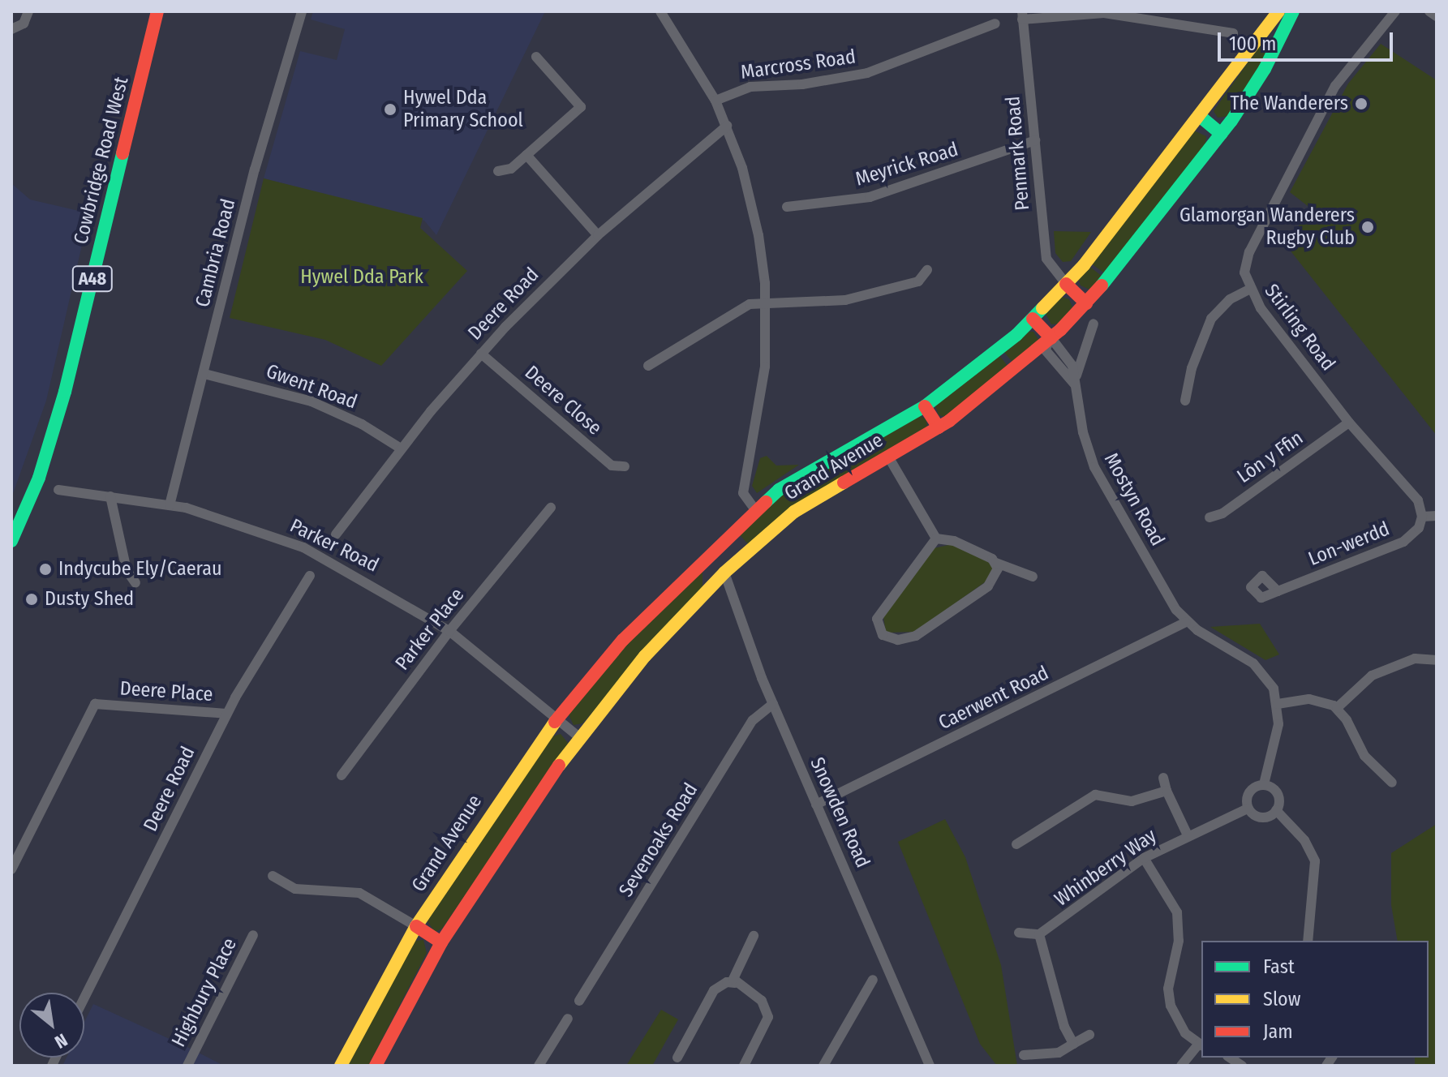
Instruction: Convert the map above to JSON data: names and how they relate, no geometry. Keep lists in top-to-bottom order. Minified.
{"streets":{"main road":["Cowbridge Road West","A48","Grand Avenue"],"street":["Marcross Road","Penmark Road","Meyrick Road","Cambria Road","Deere Road","Stirling Road","Gwent Road","Deere Close","Lôn y Ffin","Mostyn Road","Lon-werdd","Parker Road","Parker Place","Deere Place","Caerwent Road","Snowden Road","Sevenoaks Road","Whinberry Way","Highbury Place"]},"crossings":[["Penmark Road","Meyrick Road"],["Penmark Road","Grand Avenue"],["Cambria Road","Gwent Road"],["Cambria Road","Parker Road"],["Deere Road","Gwent Road"],["Deere Road","Deere Close"],["Deere Road","Deere Place"],["Stirling Road","Lôn y Ffin"],["Stirling Road","Lon-werdd"],["Grand Avenue","Mostyn Road"],["Grand Avenue","Parker Road"],["Grand Avenue","Snowden Road"],["Mostyn Road","Caerwent Road"],["Parker Road","Parker Place"],["Caerwent Road","Snowden Road"],["Snowden Road","Sevenoaks Road"]],"parks":["Hywel Dda Park"],"places":["The Wanderers","Hywel Dda Primary School","Glamorgan Wanderers Rugby Club","Indycube Ely/Caerau","Dusty Shed"],"legend":["Fast","Slow","Jam"],"scale_bar":"100 m","north":"bottom right"}
